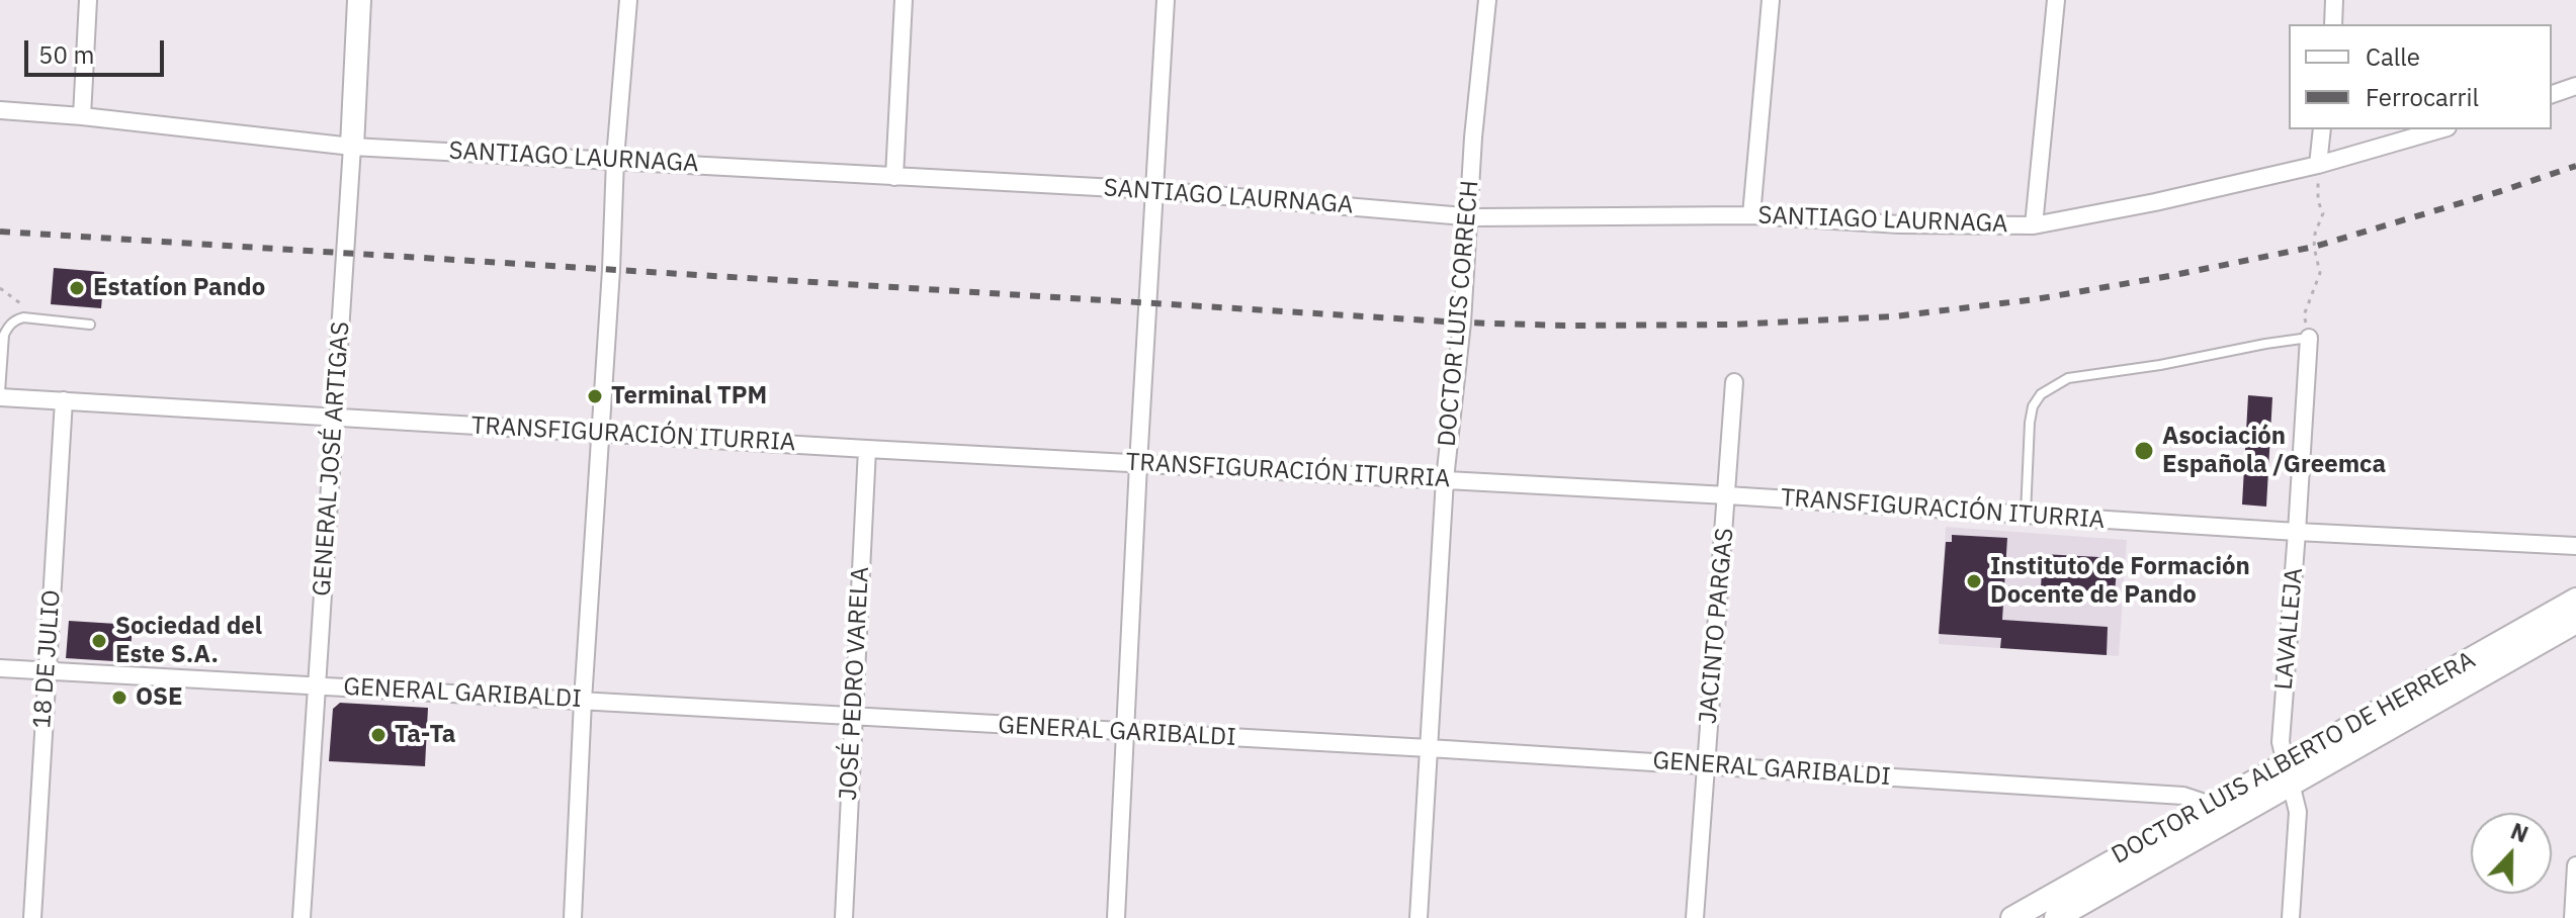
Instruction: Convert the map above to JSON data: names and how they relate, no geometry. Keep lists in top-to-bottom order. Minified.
{"streets":{"street":["SANTIAGO LAURNAGA","DOCTOR LUIS CORRECH","TRANSFIGURACIÓN ITURRIA","GENERAL JOSÉ ARTIGAS","JACINTO PARGAS","LAVALLEJA","18 DE JULIO","JOSÉ PEDRO VARELA","GENERAL GARIBALDI","DOCTOR LUIS ALBERTO DE HERRERA"]},"crossings":[["SANTIAGO LAURNAGA","DOCTOR LUIS CORRECH"],["SANTIAGO LAURNAGA","GENERAL JOSÉ ARTIGAS"],["DOCTOR LUIS CORRECH","TRANSFIGURACIÓN ITURRIA"],["DOCTOR LUIS CORRECH","GENERAL GARIBALDI"],["TRANSFIGURACIÓN ITURRIA","GENERAL JOSÉ ARTIGAS"],["TRANSFIGURACIÓN ITURRIA","JACINTO PARGAS"],["TRANSFIGURACIÓN ITURRIA","LAVALLEJA"],["TRANSFIGURACIÓN ITURRIA","18 DE JULIO"],["TRANSFIGURACIÓN ITURRIA","JOSÉ PEDRO VARELA"],["GENERAL JOSÉ ARTIGAS","GENERAL GARIBALDI"],["JACINTO PARGAS","GENERAL GARIBALDI"],["LAVALLEJA","DOCTOR LUIS ALBERTO DE HERRERA"],["18 DE JULIO","GENERAL GARIBALDI"],["JOSÉ PEDRO VARELA","GENERAL GARIBALDI"],["GENERAL GARIBALDI","DOCTOR LUIS ALBERTO DE HERRERA"]],"places":["Estatíon Pando","Terminal TPM","Asociación Española /Greemca","Instituto de Formación Docente de Pando","Sociedad del Este S.A.","OSE","Ta-Ta"],"legend":["Calle","Ferrocarril"],"scale_bar":"50 m","north":"top"}
